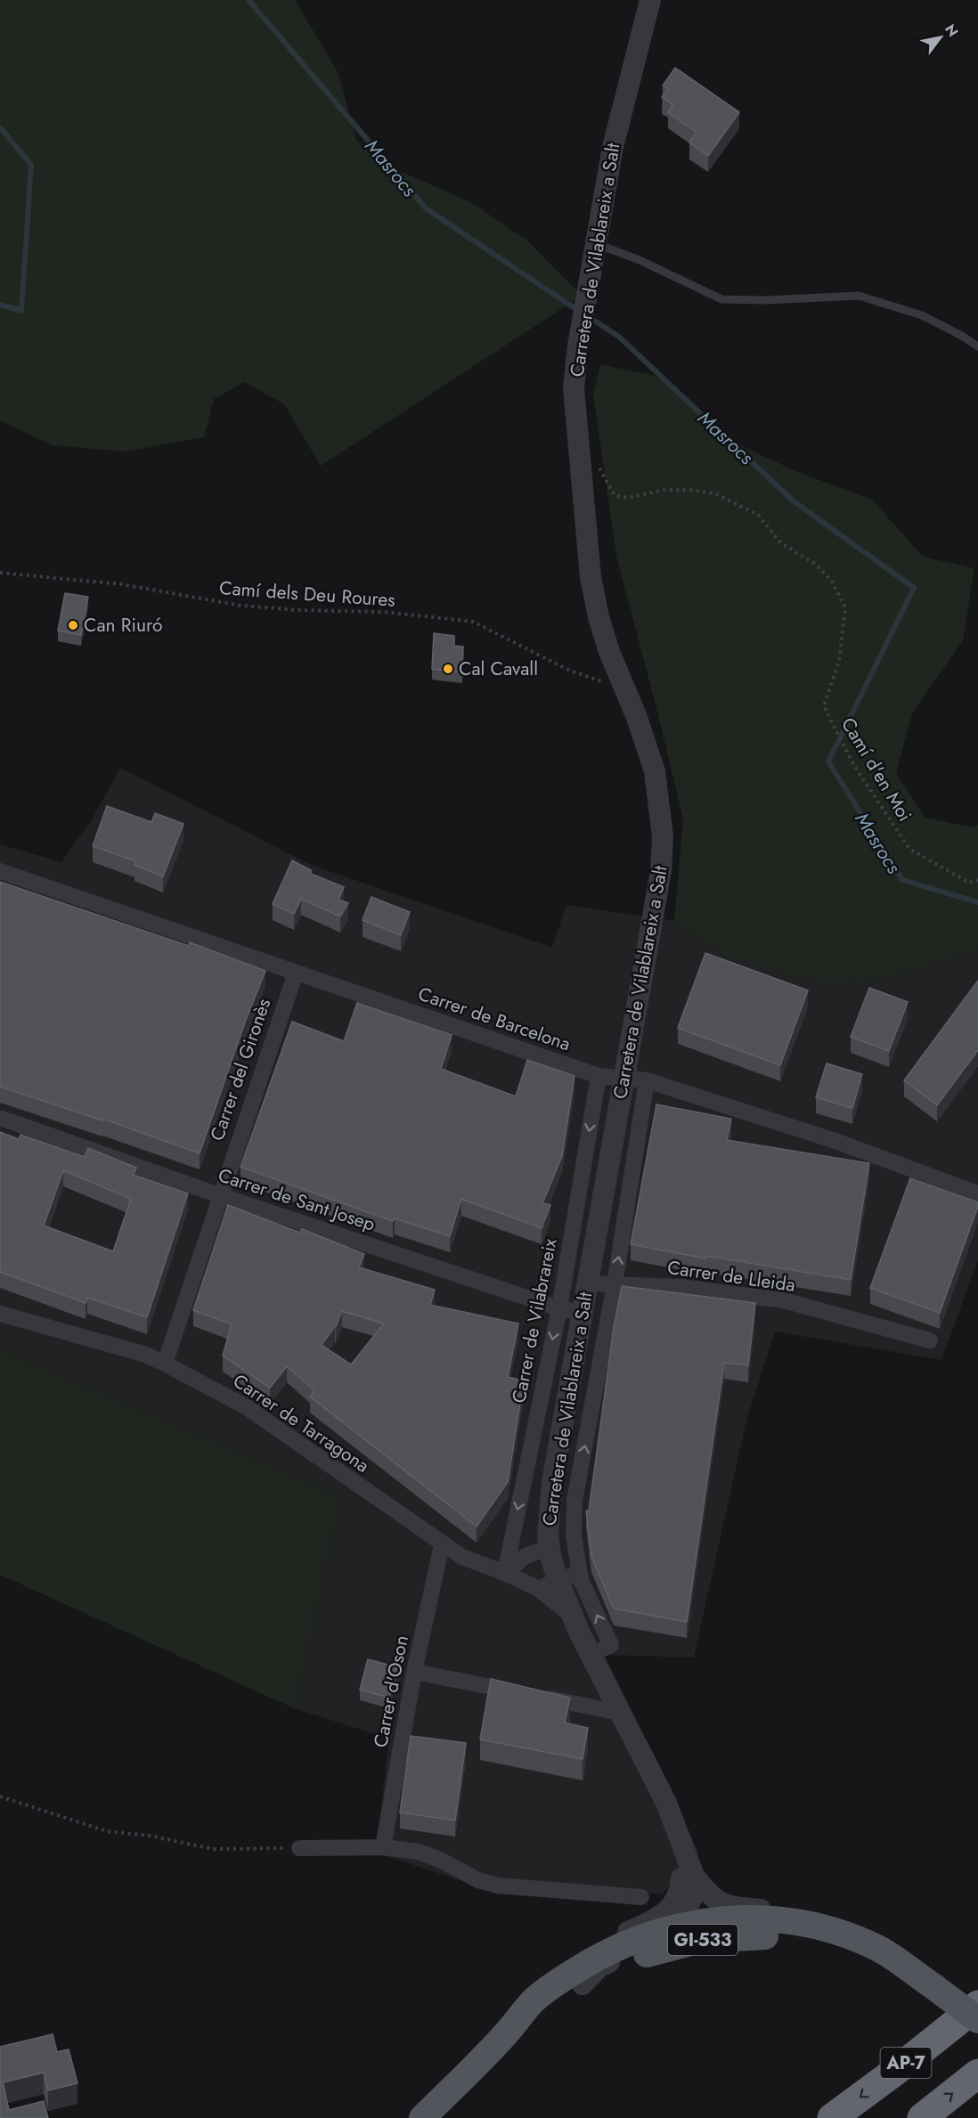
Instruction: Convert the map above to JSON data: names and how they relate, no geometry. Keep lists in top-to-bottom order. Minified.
{"streets":{"highway":["AP-7"],"main road":["GI-533"],"street":["Carretera de Vilablareix a Salt","Carrer de Barcelona","Carrer del Gironès","Carrer de Sant Josep","Carrer de Lleida","Carrer de Vilabrareix","Carrer de Tarragona","Carrer d'Oson"],"path":["Camí dels Deu Roures","Camí d'en Moi"]},"crossings":[["Carretera de Vilablareix a Salt","Camí d'en Moi"],["Carretera de Vilablareix a Salt","Carrer de Barcelona"],["Carretera de Vilablareix a Salt","Carrer de Sant Josep"],["Carretera de Vilablareix a Salt","Carrer de Lleida"],["Carretera de Vilablareix a Salt","Carrer de Tarragona"],["Carrer de Barcelona","Carrer del Gironès"],["Carrer de Barcelona","Carrer de Vilabrareix"],["Carrer del Gironès","Carrer de Sant Josep"],["Carrer del Gironès","Carrer de Tarragona"],["Carrer de Sant Josep","Carrer de Vilabrareix"],["Carrer de Vilabrareix","Carrer de Tarragona"],["Carrer de Tarragona","Carrer d'Oson"]],"water":["Masrocs"],"places":["Can Riuró","Cal Cavall"],"north":"top right"}
